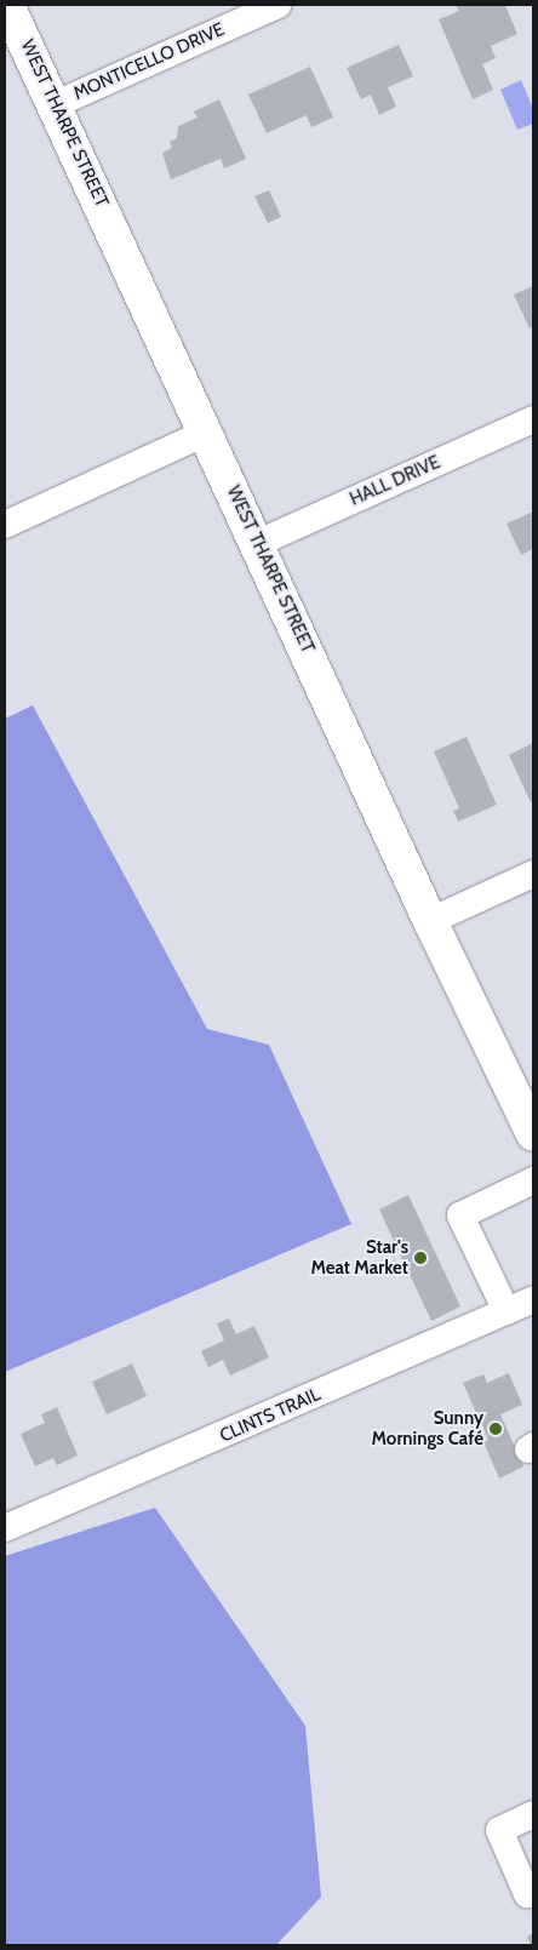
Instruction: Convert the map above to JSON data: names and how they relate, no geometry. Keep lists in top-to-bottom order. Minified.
{"streets":{"main road":["WEST THARPE STREET"],"street":["MONTICELLO DRIVE","HALL DRIVE","CLINTS TRAIL"]},"crossings":[["MONTICELLO DRIVE","WEST THARPE STREET"],["WEST THARPE STREET","HALL DRIVE"]],"places":["Star's Meat Market","Sunny Mornings Café"]}
